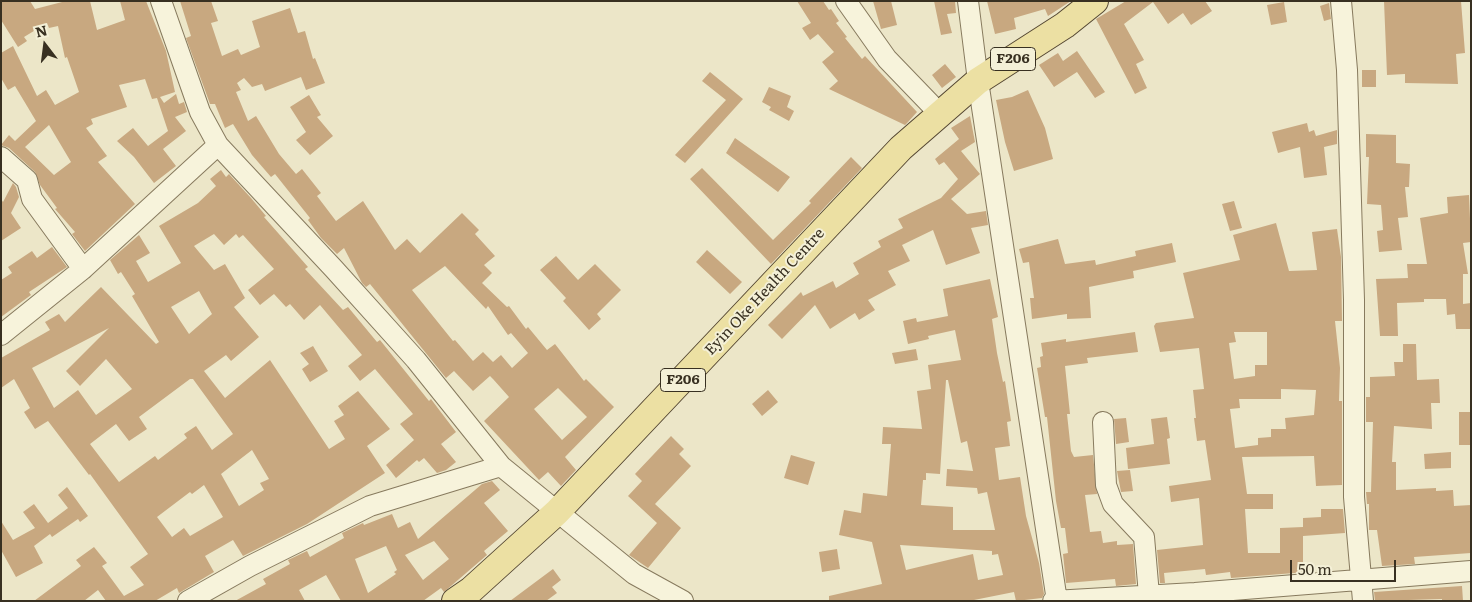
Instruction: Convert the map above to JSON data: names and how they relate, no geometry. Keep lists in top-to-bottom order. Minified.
{"streets":{"main road":["F206","Eyin Oke Health Centre"]},"crossings":[["F206","Eyin Oke Health Centre"]],"scale_bar":"50 m","north":"top"}
